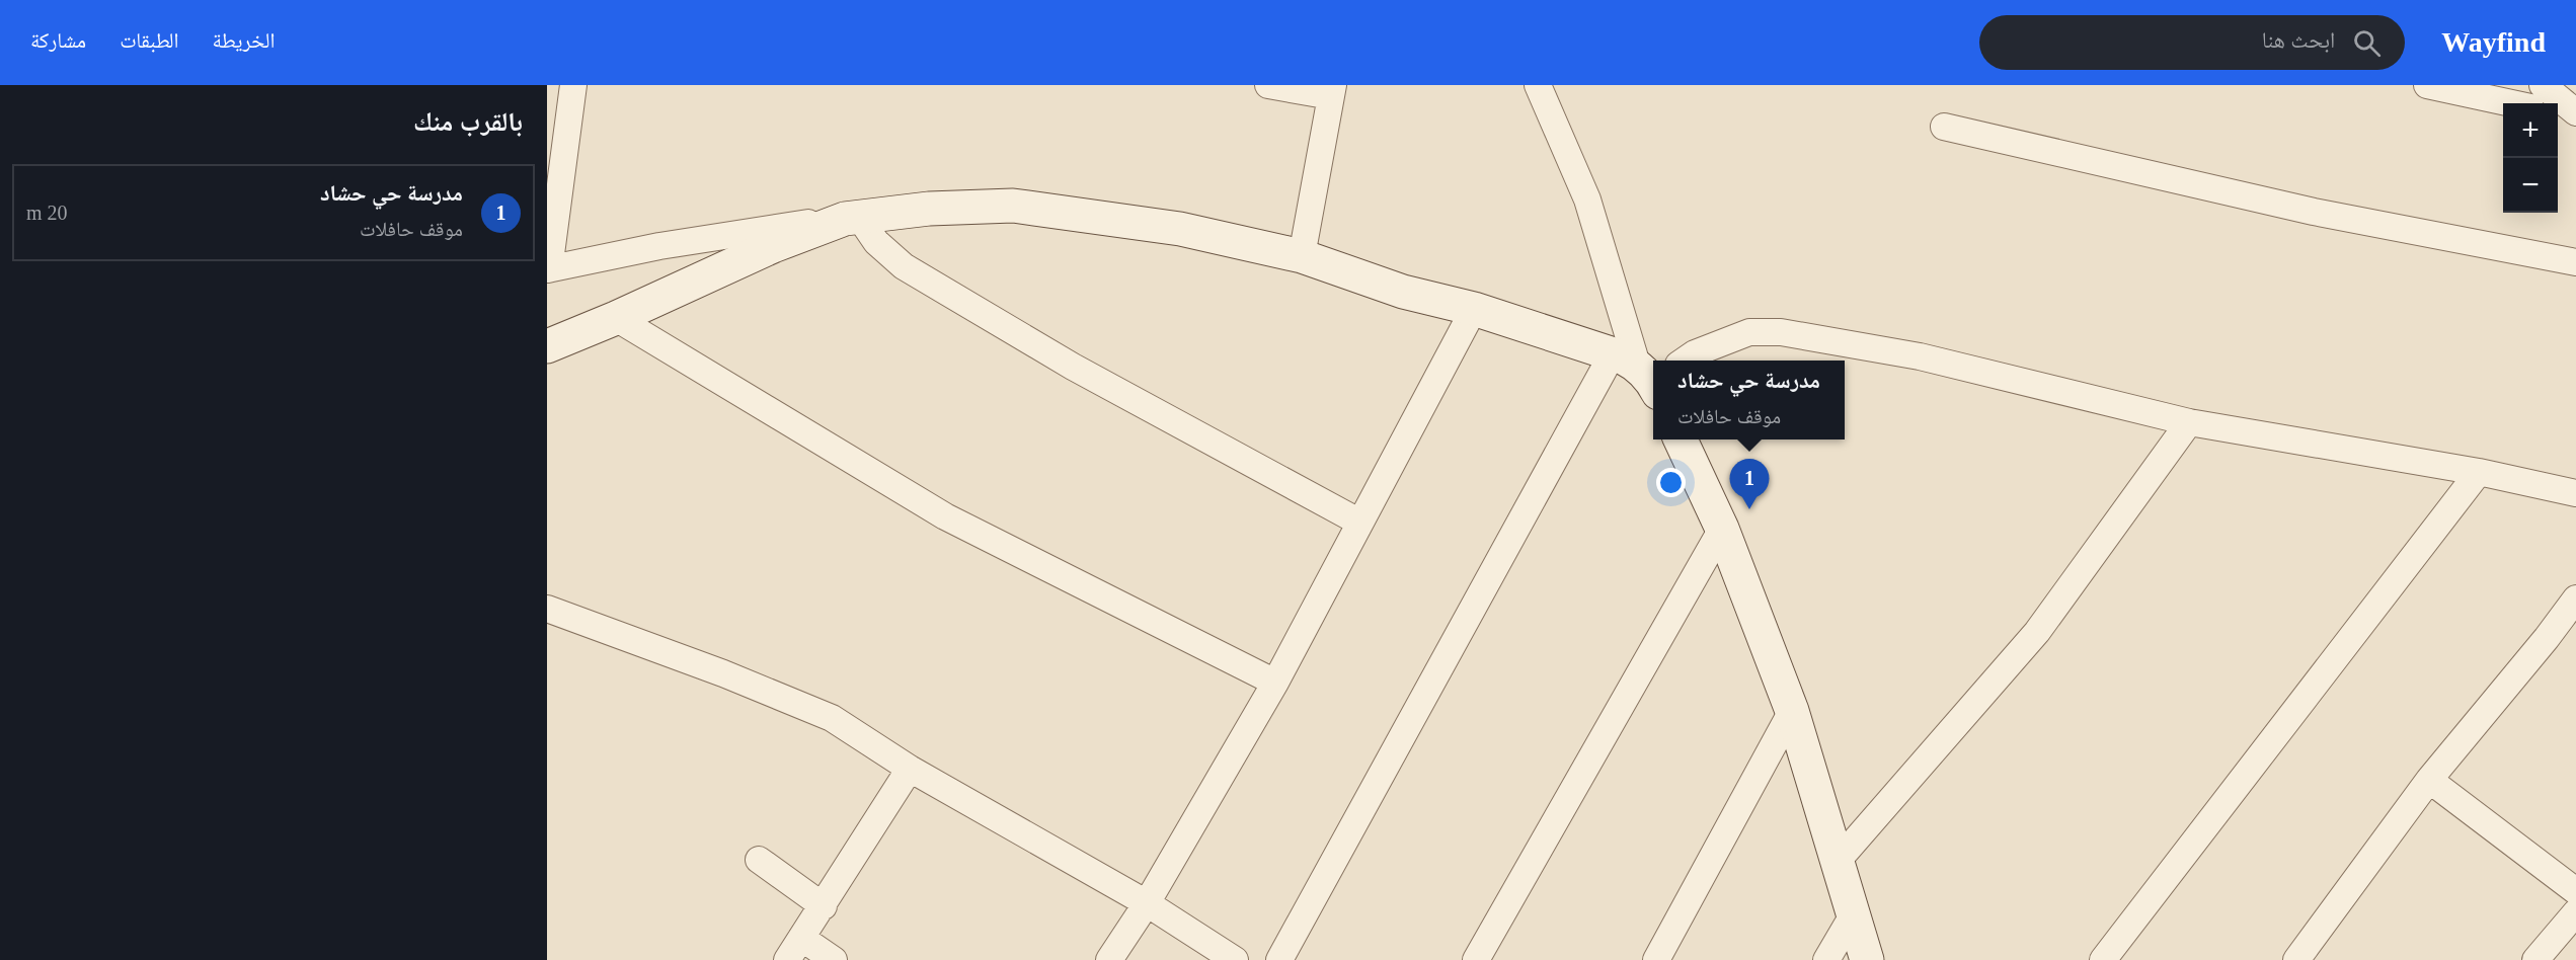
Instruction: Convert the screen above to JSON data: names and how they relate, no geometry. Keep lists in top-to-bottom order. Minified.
{"page":{"header":"Wayfind","search":"ابحث هنا","nav":["الخريطة","الطبقات","مشاركة"],"heading":"بالقرب منك","map_buttons":["+","−"],"list":[{"mark":"1","name":"مدرسة حي حشاد","note":"موقف حافلات","value":"20 m"}],"popup":["مدرسة حي حشاد","موقف حافلات"],"pins":"1"}}
